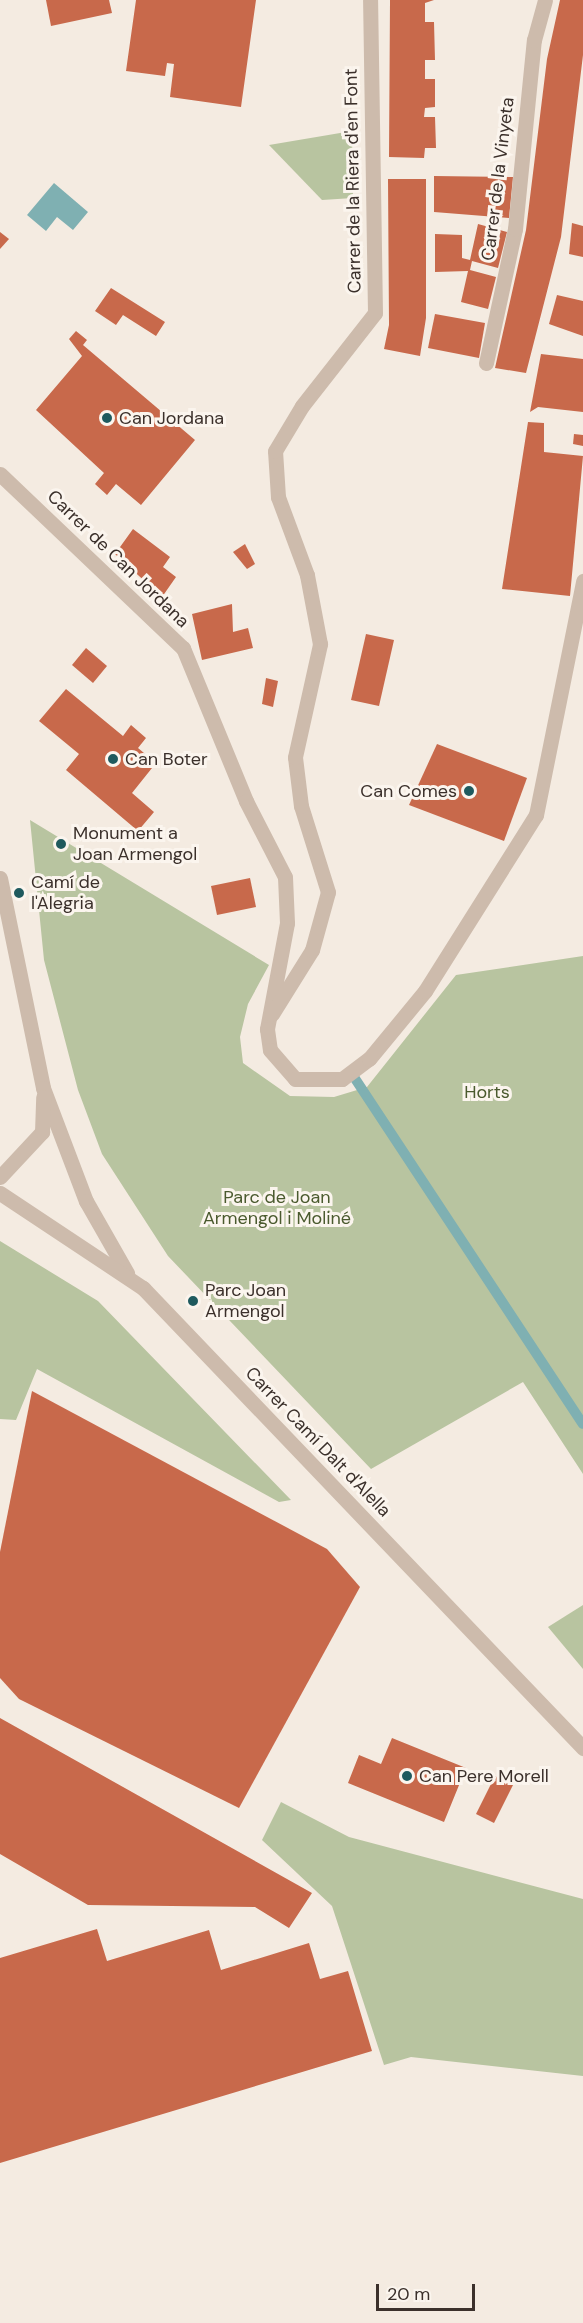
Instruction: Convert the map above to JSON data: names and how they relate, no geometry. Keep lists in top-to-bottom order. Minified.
{"streets":{"street":["Carrer de la Vinyeta","Carrer de la Riera d'en Font","Carrer de Can Jordana","Carrer Camí Dalt d'Alella"]},"crossings":[["Carrer de la Riera d'en Font","Carrer de Can Jordana"]],"parks":["Horts","Parc de Joan Armengol i Moliné"],"places":["Can Jordana","Can Boter","Can Comes","Monument a Joan Armengol","Camí de l'Alegria","Parc Joan Armengol","Can Pere Morell"],"scale_bar":"20 m"}
